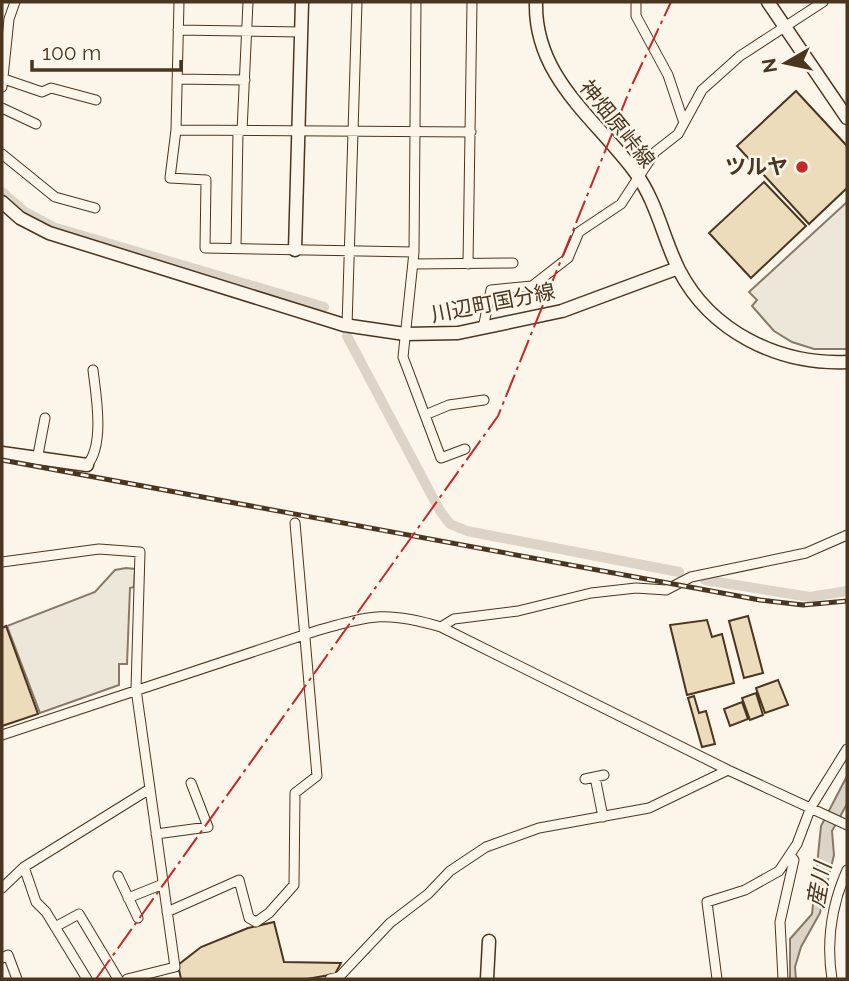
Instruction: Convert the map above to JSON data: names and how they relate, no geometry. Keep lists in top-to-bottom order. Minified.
{"streets":{"street":["神畑原峠線","川辺町国分線"]},"crossings":[["神畑原峠線","川辺町国分線"]],"water":["産川"],"places":["ツルヤ"],"scale_bar":"100 m","north":"left"}
